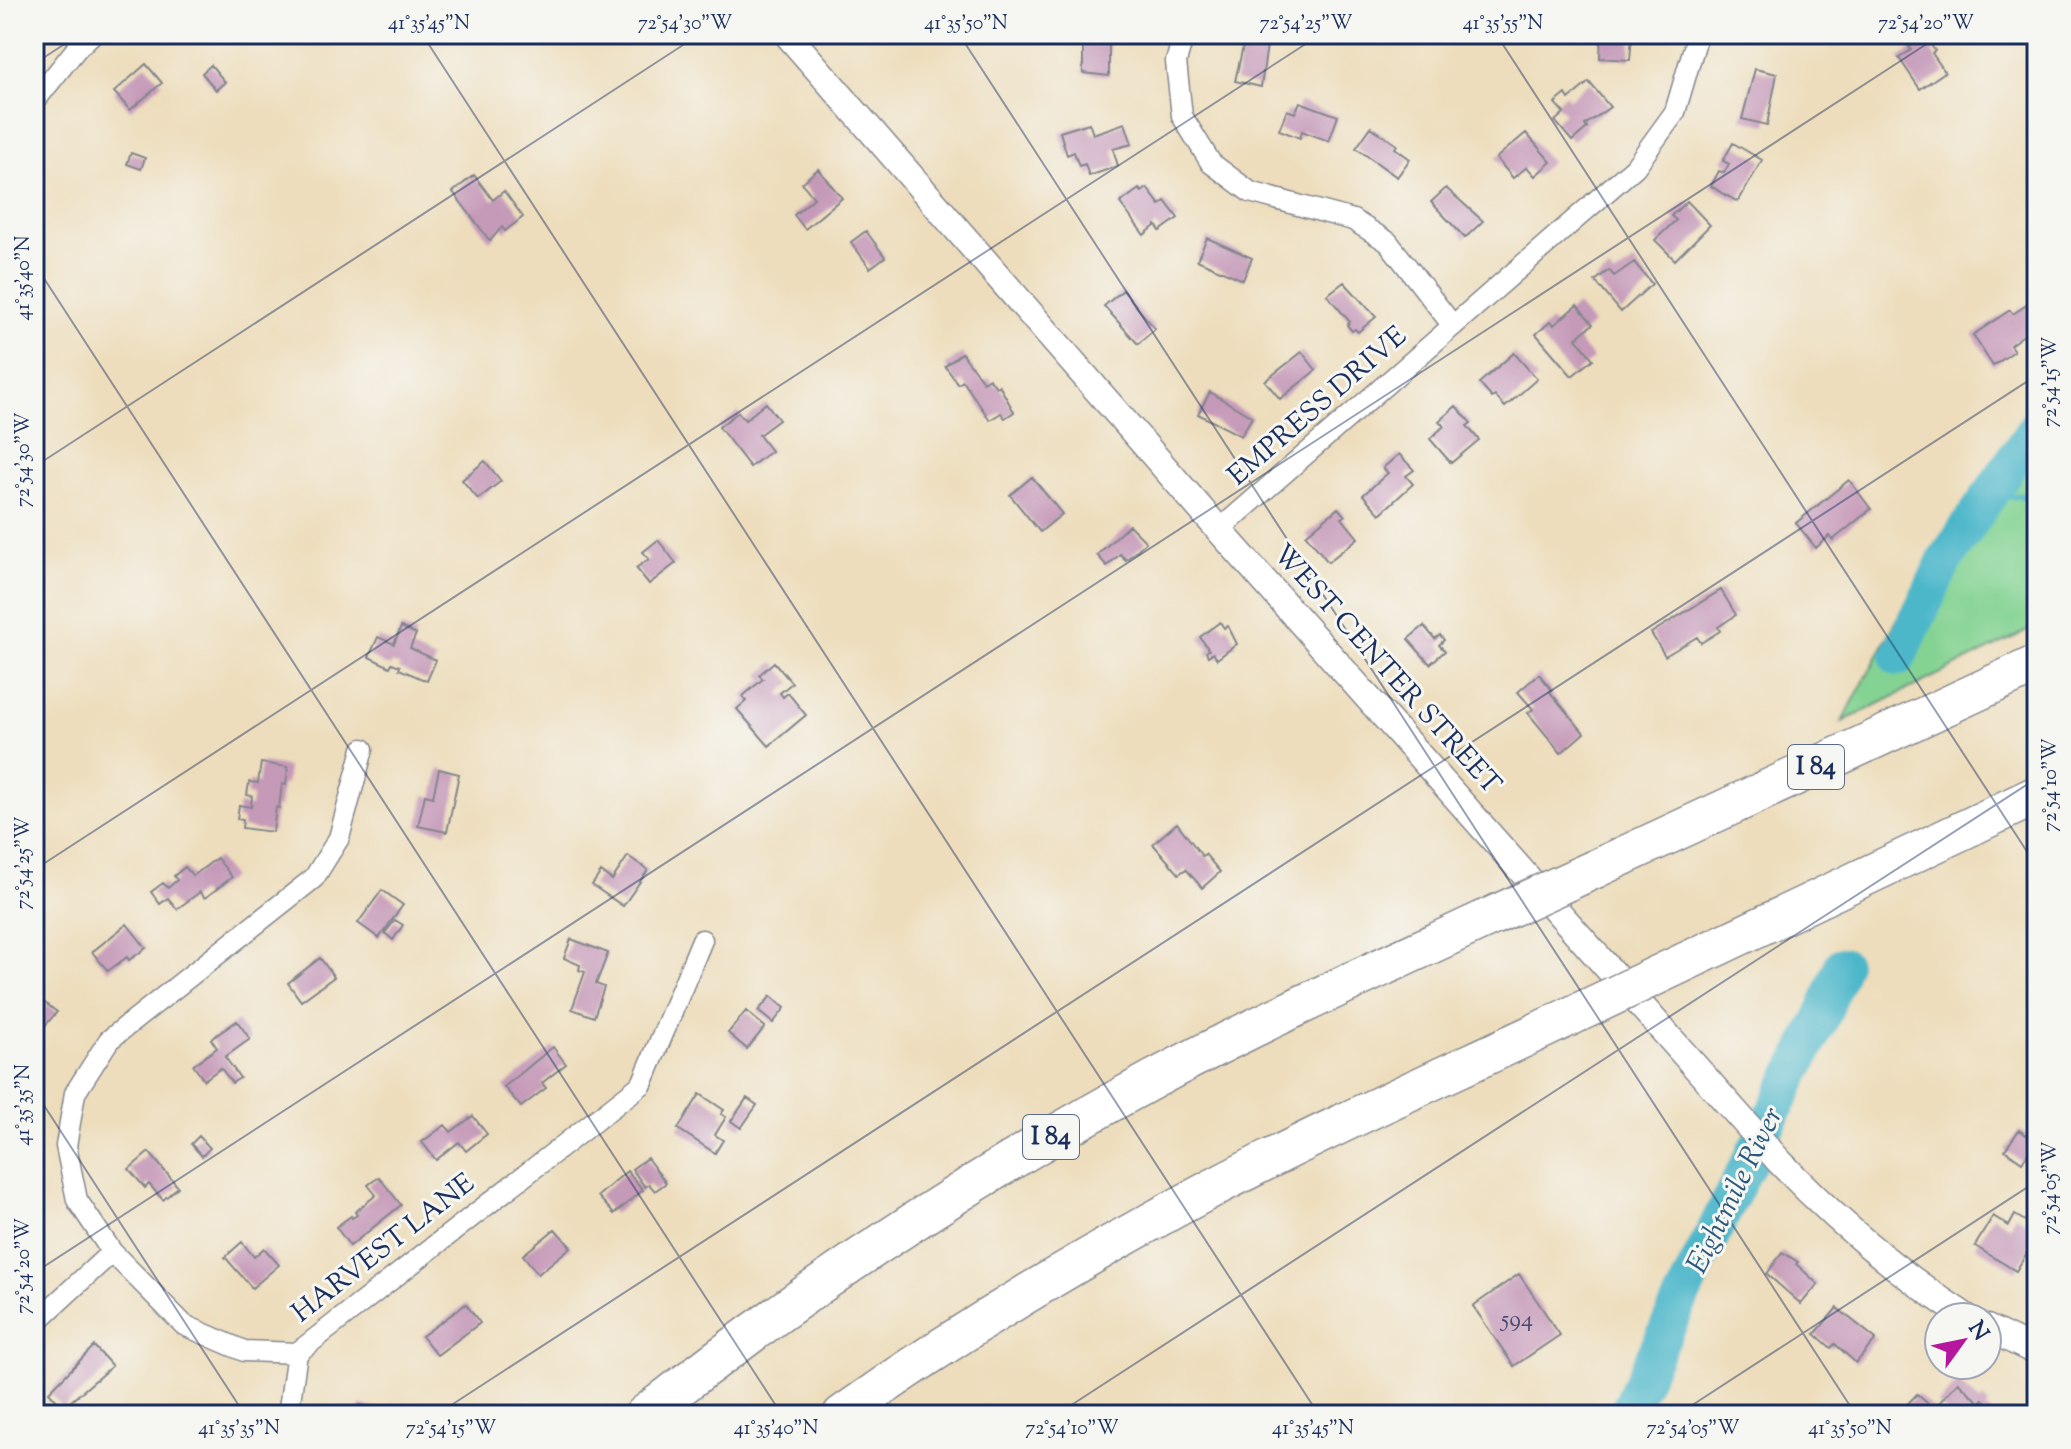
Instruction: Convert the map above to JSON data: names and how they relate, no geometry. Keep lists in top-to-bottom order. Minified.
{"streets":{"highway":["I 84"],"street":["EMPRESS DRIVE","WEST CENTER STREET","HARVEST LANE"]},"crossings":[["EMPRESS DRIVE","WEST CENTER STREET"]],"water":["Eightmile River"],"house_numbers":["594"],"north":"top right","coordinates":["41°35'45\"N","72°54'30\"W","41°35'50\"N","72°54'25\"W","41°35'55\"N","72°54'20\"W","41°35'40\"N","72°54'15\"W","72°54'10\"W","41°35'35\"N","72°54'05\"W"]}
